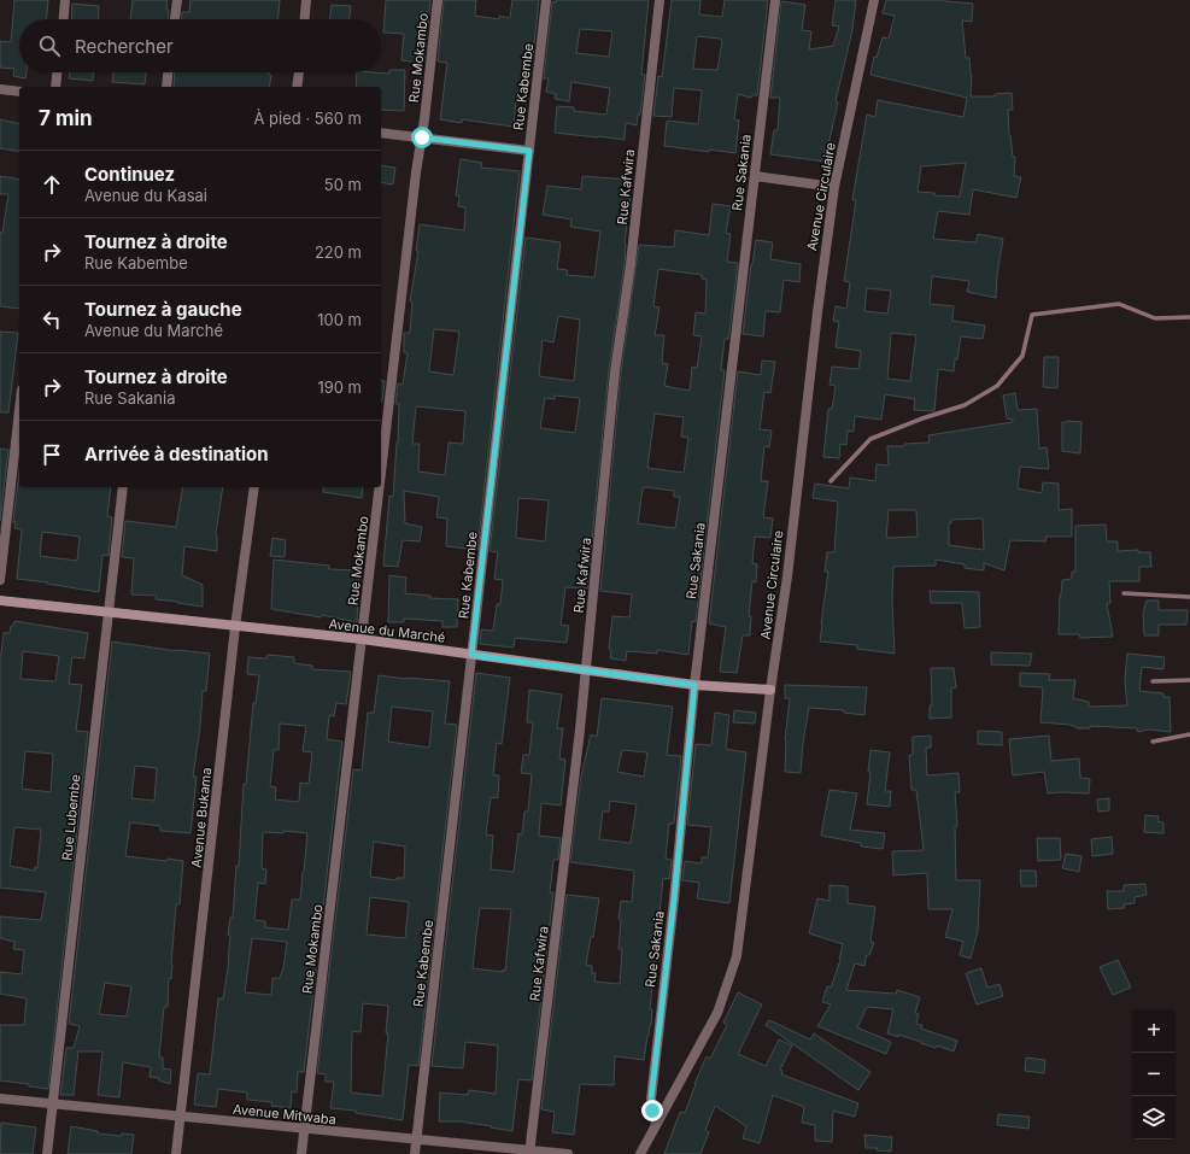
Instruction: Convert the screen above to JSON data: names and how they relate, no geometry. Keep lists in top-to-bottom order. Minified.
{"streets":{"street":["Rue Mokambo","Rue Kabembe","Rue Sakania","Rue Kafwira","Avenue Circulaire","Avenue du Marché","Rue Lubembe","Avenue Bukama","Avenue Mitwaba"]},"crossings":[["Rue Mokambo","Avenue du Marché"],["Rue Mokambo","Avenue Mitwaba"],["Rue Kabembe","Avenue du Marché"],["Rue Kabembe","Avenue Mitwaba"],["Rue Sakania","Avenue Circulaire"],["Rue Sakania","Avenue du Marché"],["Rue Kafwira","Avenue du Marché"],["Rue Kafwira","Avenue Mitwaba"],["Avenue Circulaire","Avenue du Marché"],["Avenue du Marché","Rue Lubembe"],["Avenue du Marché","Avenue Bukama"],["Rue Lubembe","Avenue Mitwaba"],["Avenue Bukama","Avenue Mitwaba"]],"page":{"search":"Rechercher","heading":["7 min","À pied · 560 m"],"list":[["Continuez","Avenue du Kasai","50 m"],["Tournez à droite","Rue Kabembe","220 m"],["Tournez à gauche","Avenue du Marché","100 m"],["Tournez à droite","Rue Sakania","190 m"],"Arrivée à destination"],"map_buttons":["+","−"]}}
